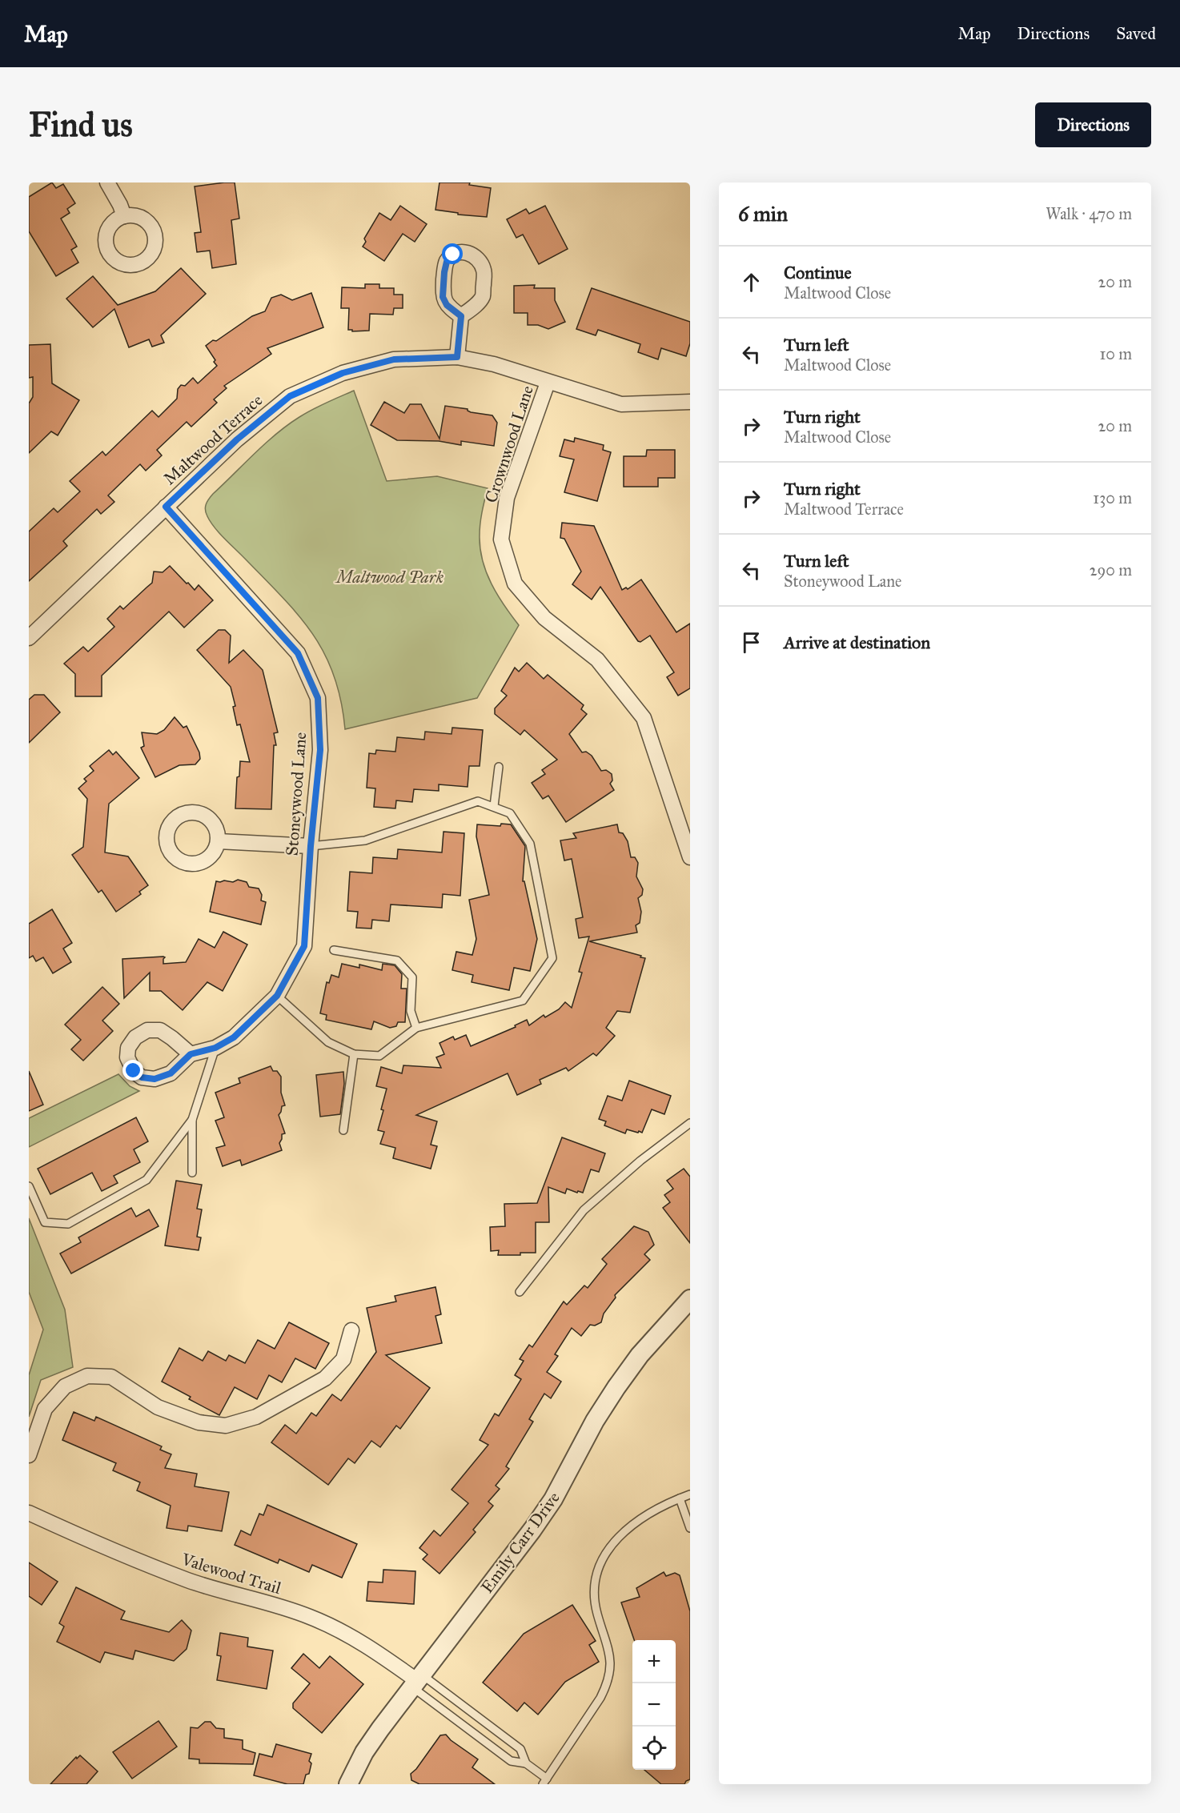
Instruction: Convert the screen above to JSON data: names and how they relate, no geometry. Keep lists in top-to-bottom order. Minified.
{"streets":{"street":["Maltwood Terrace","Crownwood Lane","Stoneywood Lane","Emily Carr Drive","Valewood Trail"]},"crossings":[["Maltwood Terrace","Crownwood Lane"],["Maltwood Terrace","Stoneywood Lane"],["Emily Carr Drive","Valewood Trail"]],"parks":["Maltwood Park"],"page":{"header":"Map","nav":["Map","Directions","Saved"],"buttons":"Directions","title":"Find us","heading":["6 min","Walk · 470 m"],"list":[["Continue","Maltwood Close","20 m"],["Turn left","Maltwood Close","10 m"],["Turn right","Maltwood Close","20 m"],["Turn right","Maltwood Terrace","130 m"],["Turn left","Stoneywood Lane","290 m"],"Arrive at destination"],"map_buttons":["+","−"]}}
